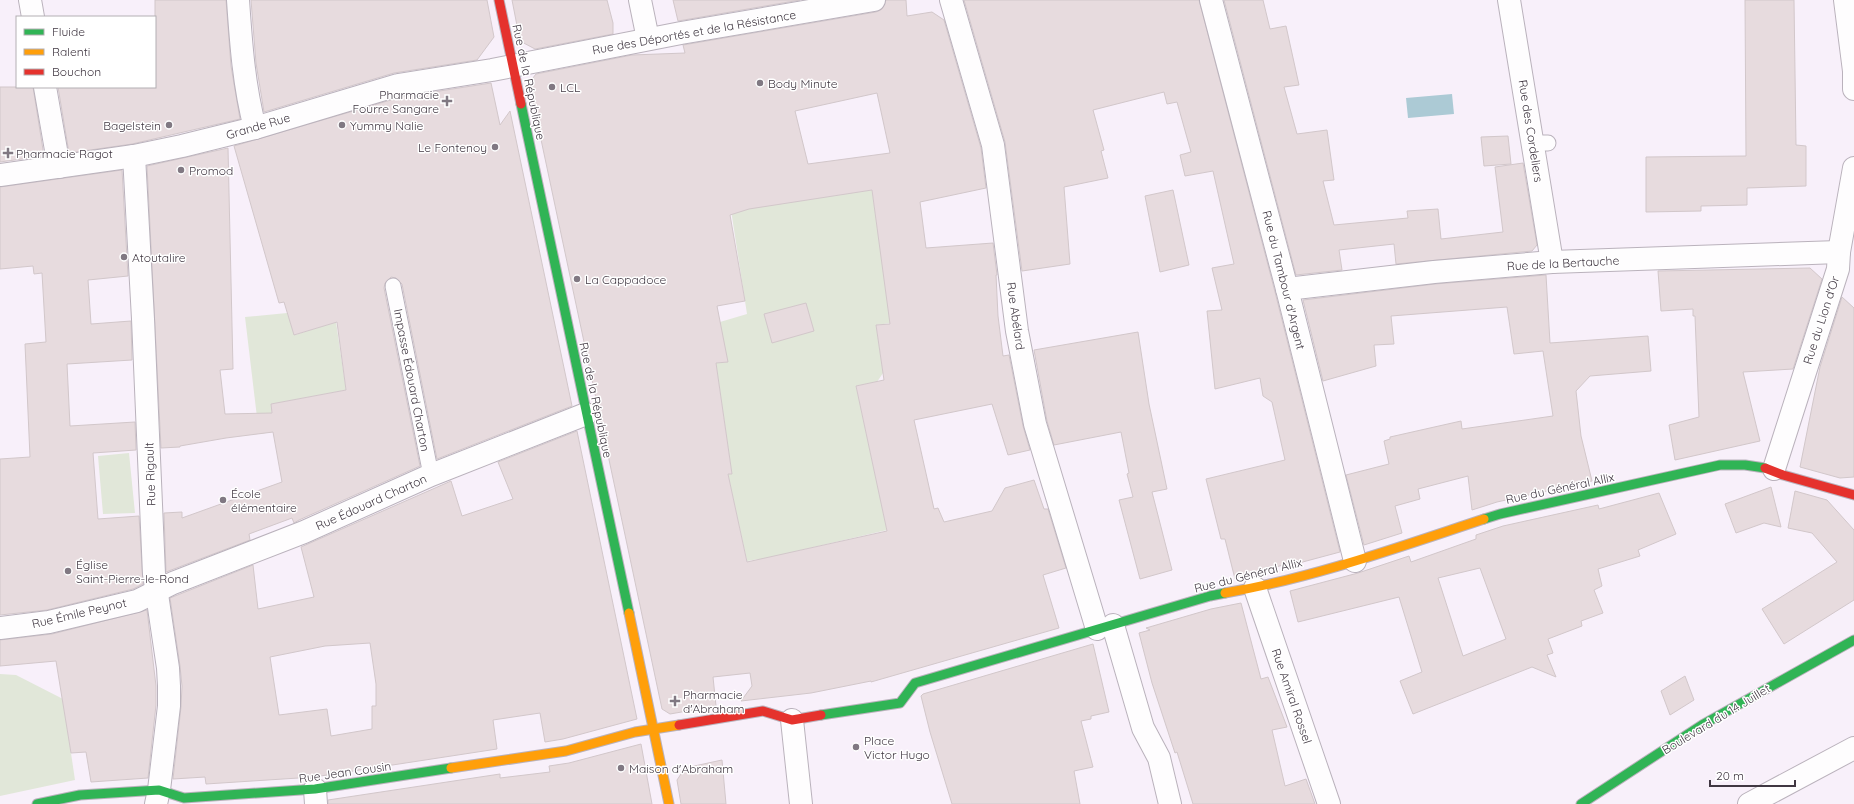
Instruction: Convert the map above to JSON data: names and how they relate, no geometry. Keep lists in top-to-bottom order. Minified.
{"streets":{"street":["Rue des Déportés et de la Résistance","Rue de la République","Grande Rue","Rue des Cordeliers","Rue de la Bertauche","Rue du Tambour d'Argent","Rue Abélard","Rue du Lion d'Or","Rue Rigault","Rue du Général Allix","Rue Édouard Charton","Rue Émile Peynot","Rue Amiral Rossel","Boulevard du 14 Juillet","Rue Jean Cousin"],"lane":["Impasse Édouard Charton"]},"crossings":[["Rue des Déportés et de la Résistance","Rue de la République"],["Rue des Déportés et de la Résistance","Grande Rue"],["Rue de la République","Grande Rue"],["Rue de la République","Rue du Général Allix"],["Rue de la République","Rue Édouard Charton"],["Rue de la République","Rue Jean Cousin"],["Grande Rue","Rue Rigault"],["Rue des Cordeliers","Rue de la Bertauche"],["Rue de la Bertauche","Rue du Tambour d'Argent"],["Rue de la Bertauche","Rue du Lion d'Or"],["Rue du Tambour d'Argent","Rue du Général Allix"],["Rue Abélard","Rue du Général Allix"],["Rue du Lion d'Or","Rue du Général Allix"],["Impasse Édouard Charton","Rue Édouard Charton"],["Rue Rigault","Rue Édouard Charton"],["Rue Rigault","Rue Émile Peynot"],["Rue Rigault","Rue Jean Cousin"],["Rue du Général Allix","Rue Amiral Rossel"],["Rue du Général Allix","Rue Jean Cousin"],["Rue Édouard Charton","Rue Émile Peynot"]],"places":{"other":["Body Minute","LCL","Bagelstein","Yummy Nalie","Le Fontenoy","Promod","Atoutalire","La Cappadoce","École élémentaire","Église Saint-Pierre-le-Rond","Place Victor Hugo","Maison d'Abraham"],"health":["Pharmacie Fourre Sangare","Pharmacie Ragot","Pharmacie d'Abraham"]},"legend":["Fluide","Ralenti","Bouchon"],"scale_bar":"20 m"}
